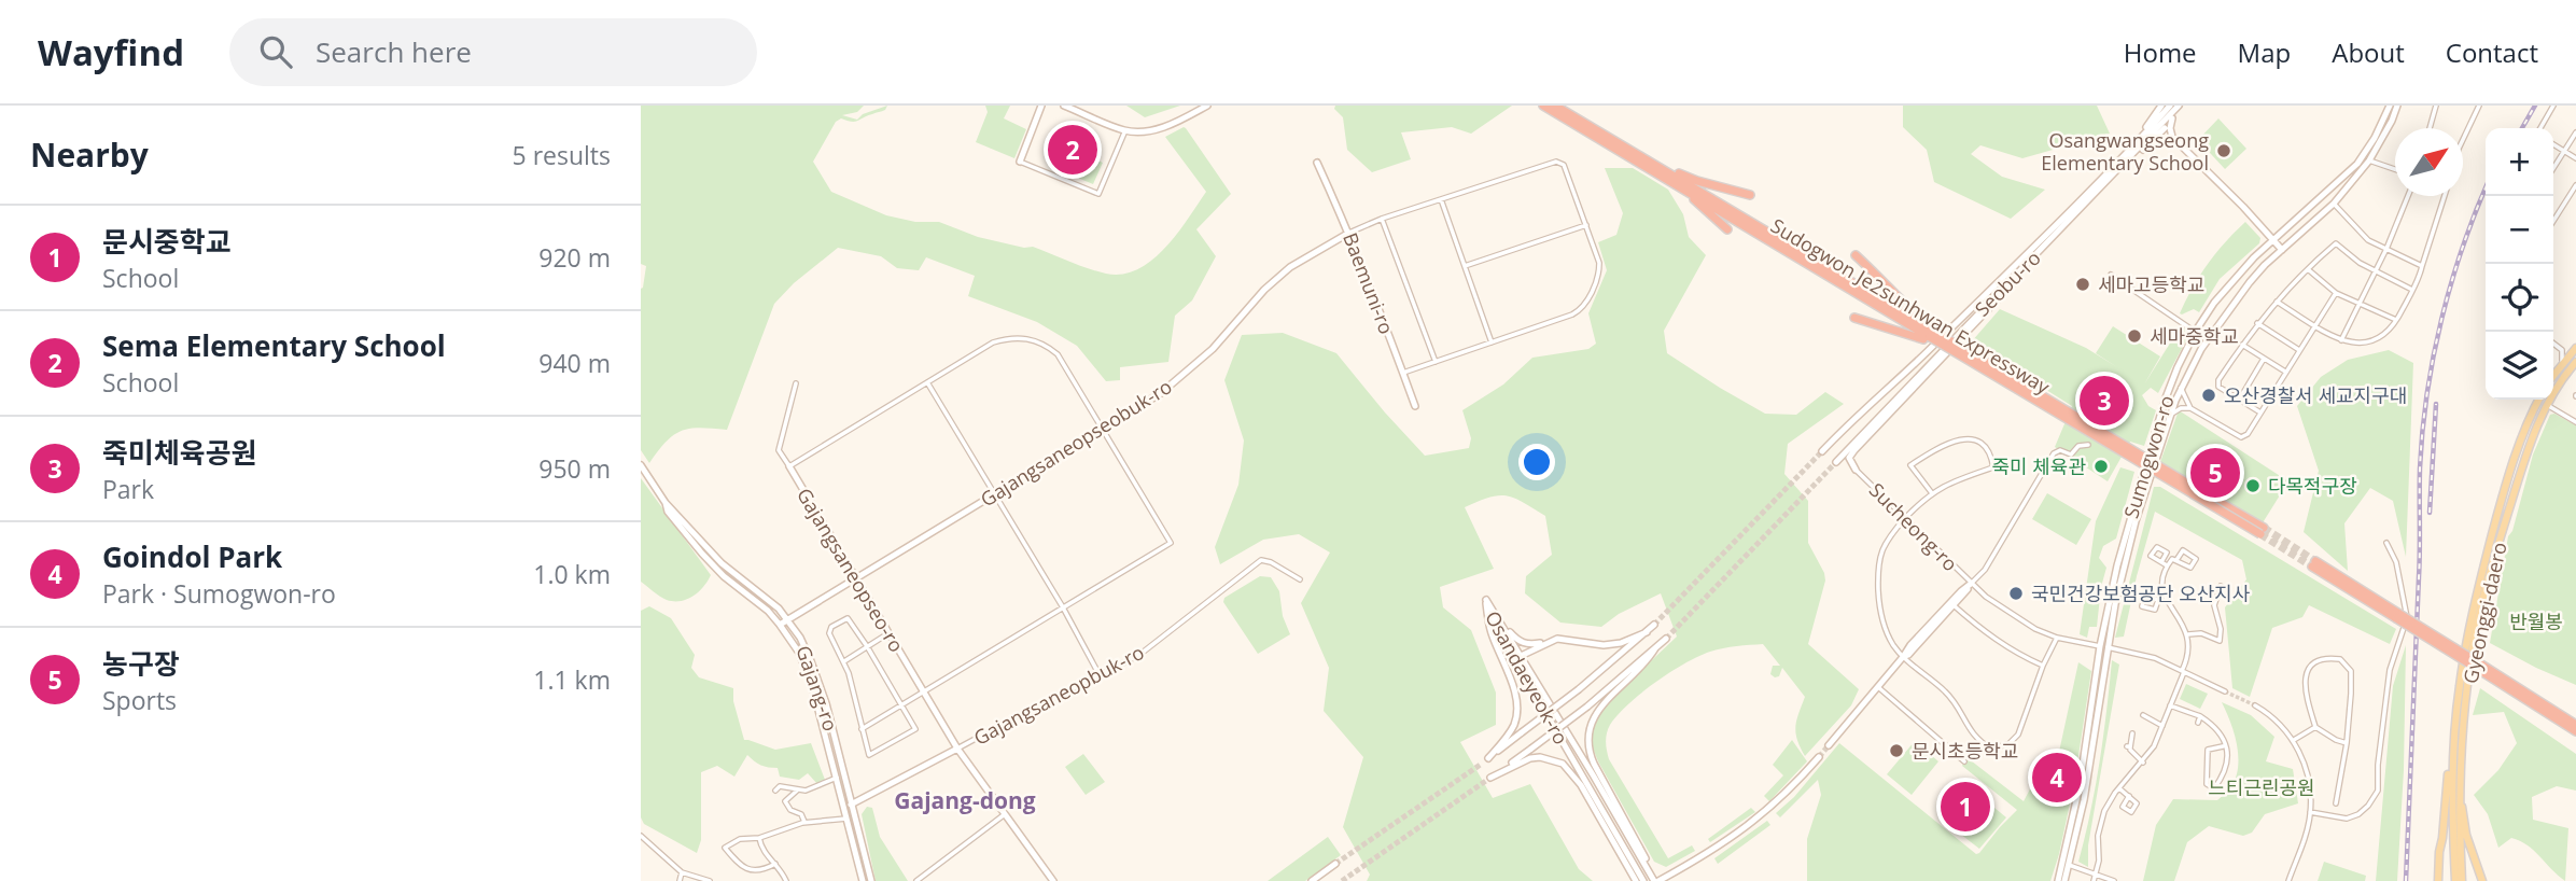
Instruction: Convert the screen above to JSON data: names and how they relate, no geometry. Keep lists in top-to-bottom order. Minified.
{"streets":{"highway":["Sudogwon Je2sunhwan Expressway"],"main road":["Baemuni-ro","Seobu-ro","Gajangsaneopseobuk-ro","Sumogwon-ro","Gajangsaneopseo-ro","Gyeonggi-daero","Osandaeyeok-ro","Gajang-ro","Gajangsaneopbuk-ro"],"street":["Sucheong-ro"]},"crossings":[["Baemuni-ro","Gajangsaneopseobuk-ro"],["Gajangsaneopseobuk-ro","Gajangsaneopseo-ro"],["Gajangsaneopseobuk-ro","Gajang-ro"],["Sumogwon-ro","Sucheong-ro"],["Gajangsaneopseo-ro","Gajangsaneopbuk-ro"],["Gajang-ro","Gajangsaneopbuk-ro"]],"districts":["Gajang-dong"],"parks":["반월봉","느티근린공원"],"places":["Osangwangseong Elementary School","세마고등학교","세마중학교","오산경찰서 세교지구대","죽미 체육관","다목적구장","국민건강보험공단 오산지사","문시초등학교"],"north":"top right","page":{"header":"Wayfind","search":"Search here","nav":["Home","Map","About","Contact"],"heading":["Nearby","5 results"],"pins":["2","3","5","4","1"],"map_buttons":["+","−"],"list":[{"mark":"1","name":"문시중학교","note":"School","value":"920 m"},{"mark":"2","name":"Sema Elementary School","note":"School","value":"940 m"},{"mark":"3","name":"죽미체육공원","note":"Park","value":"950 m"},{"mark":"4","name":"Goindol Park","note":"Park · Sumogwon-ro","value":"1.0 km"},{"mark":"5","name":"농구장","note":"Sports","value":"1.1 km"}]}}
